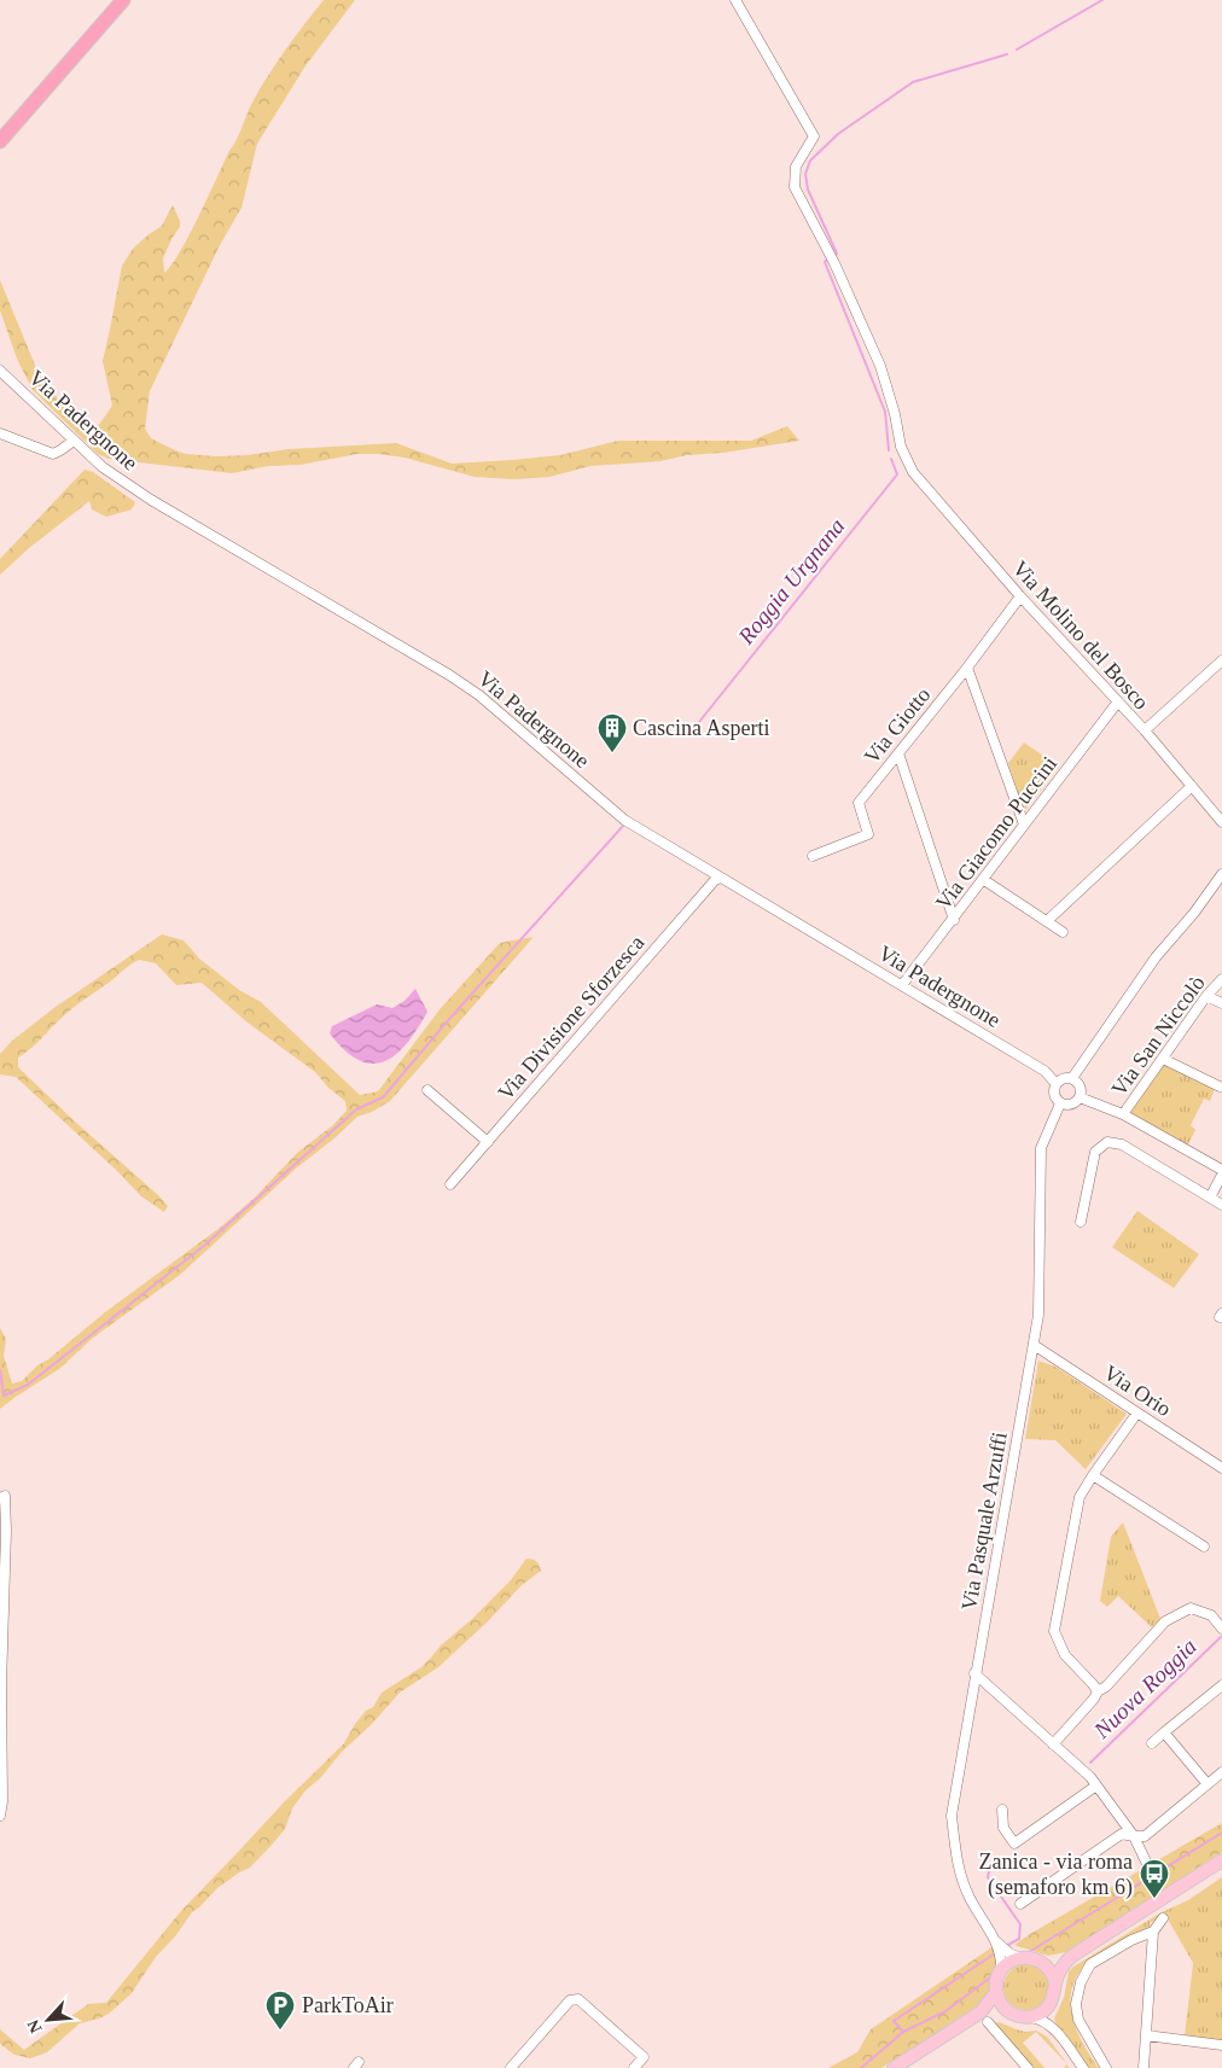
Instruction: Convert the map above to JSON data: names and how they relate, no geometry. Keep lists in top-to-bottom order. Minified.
{"streets":{"street":["Via Padergnone","Via Molino del Bosco","Via Giotto","Via Giacomo Puccini","Via Divisione Sforzesca","Via San Niccolò","Via Orio","Via Pasquale Arzuffi"]},"crossings":[["Via Padergnone","Via Giacomo Puccini"],["Via Padergnone","Via Divisione Sforzesca"],["Via Padergnone","Via Pasquale Arzuffi"],["Via Molino del Bosco","Via Giotto"],["Via Molino del Bosco","Via Giacomo Puccini"],["Via Orio","Via Pasquale Arzuffi"]],"water":["Roggia Urgnana","Nuova Roggia"],"places":{"building":["Cascina Asperti"],"bus stop":["Zanica - via roma (semaforo km 6)"],"parking":["ParkToAir"]},"north":"bottom left"}
